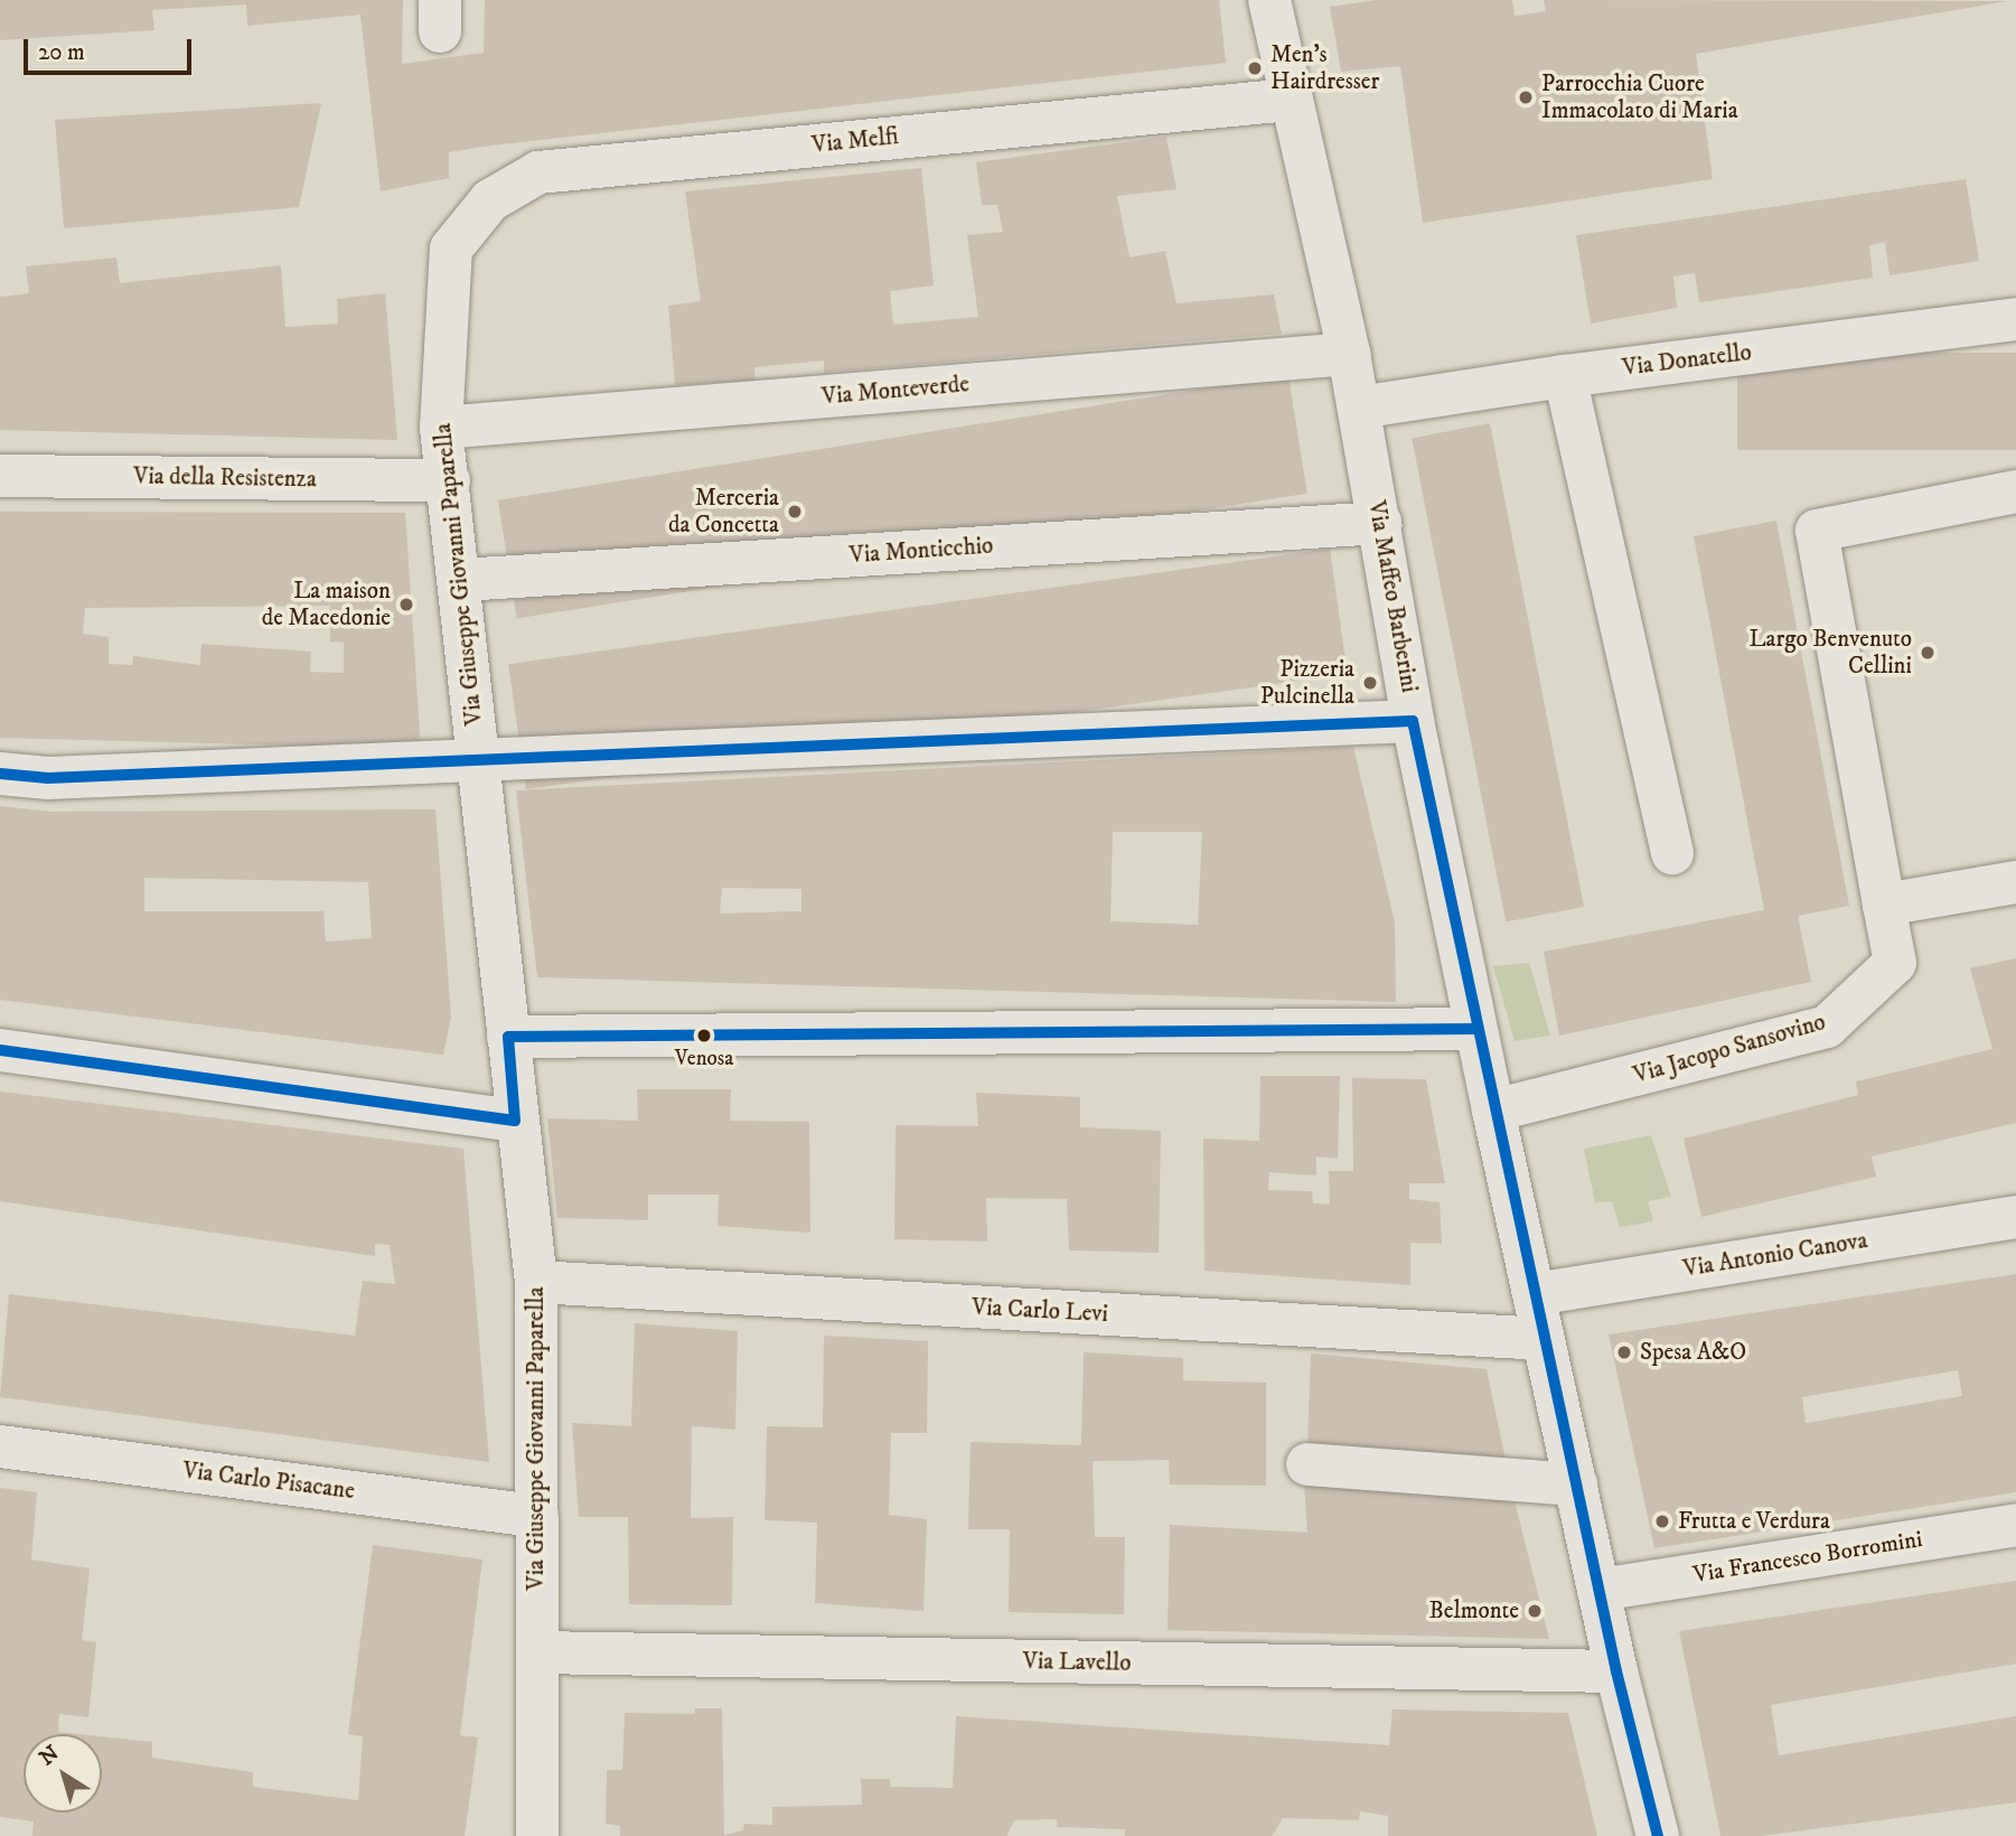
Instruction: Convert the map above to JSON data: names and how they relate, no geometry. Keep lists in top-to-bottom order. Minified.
{"streets":{"street":["Via Melfi","Via Donatello","Via Monteverde","Via della Resistenza","Via Monticchio","Via Giuseppe Giovanni Paparella","Via Maffeo Barberini","Via Jacopo Sansovino","Via Antonio Canova","Via Carlo Levi","Via Carlo Pisacane","Via Francesco Borromini","Via Lavello"]},"crossings":[["Via Melfi","Via Giuseppe Giovanni Paparella"],["Via Melfi","Via Maffeo Barberini"],["Via Donatello","Via Maffeo Barberini"],["Via Monteverde","Via Giuseppe Giovanni Paparella"],["Via Monteverde","Via Maffeo Barberini"],["Via della Resistenza","Via Giuseppe Giovanni Paparella"],["Via Monticchio","Via Giuseppe Giovanni Paparella"],["Via Monticchio","Via Maffeo Barberini"],["Via Giuseppe Giovanni Paparella","Via Carlo Levi"],["Via Giuseppe Giovanni Paparella","Via Carlo Pisacane"],["Via Giuseppe Giovanni Paparella","Via Lavello"],["Via Maffeo Barberini","Via Jacopo Sansovino"],["Via Maffeo Barberini","Via Antonio Canova"],["Via Maffeo Barberini","Via Carlo Levi"],["Via Maffeo Barberini","Via Francesco Borromini"],["Via Maffeo Barberini","Via Lavello"]],"places":["Men's Hairdresser","Parrocchia Cuore Immacolato di Maria","Merceria da Concetta","La maison de Macedonie","Largo Benvenuto Cellini","Pizzeria Pulcinella","Venosa","Spesa A&O","Frutta e Verdura","Belmonte"],"scale_bar":"20 m","north":"top left"}
